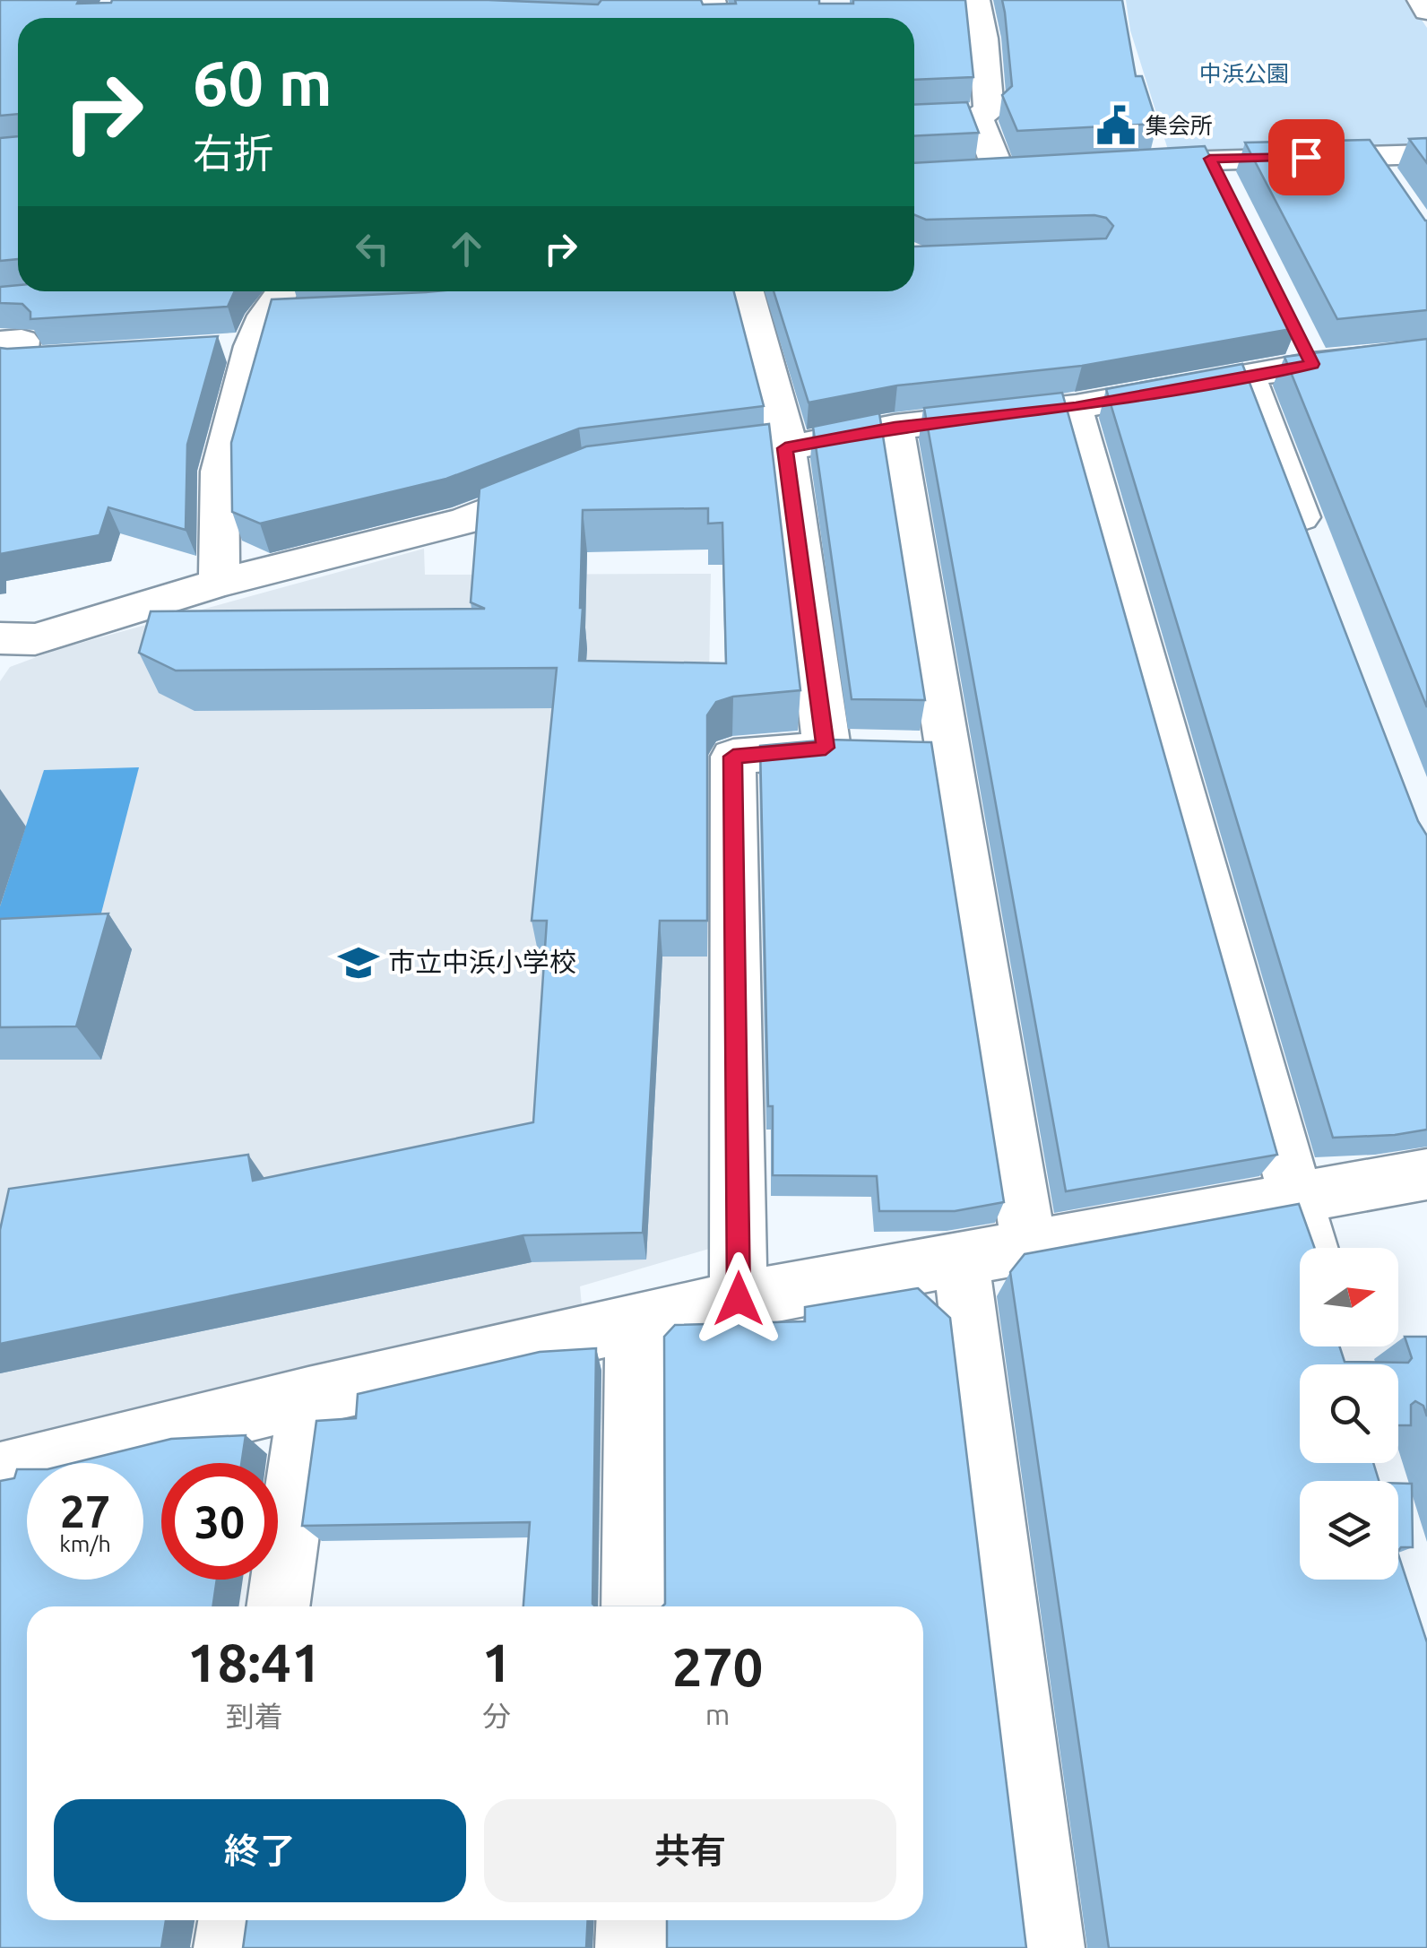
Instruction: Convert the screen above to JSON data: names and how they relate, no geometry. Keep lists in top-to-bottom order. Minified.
{"parks":["中浜公園"],"places":{"public building":["集会所"],"school or university":["市立中浜小学校"]},"north":"right","page":{"turn":["60 m","右折"],"speed":"27 km/h","limit":"30","eta":["18:41","到着","1","分","270","m"],"buttons":["終了","共有"]}}
